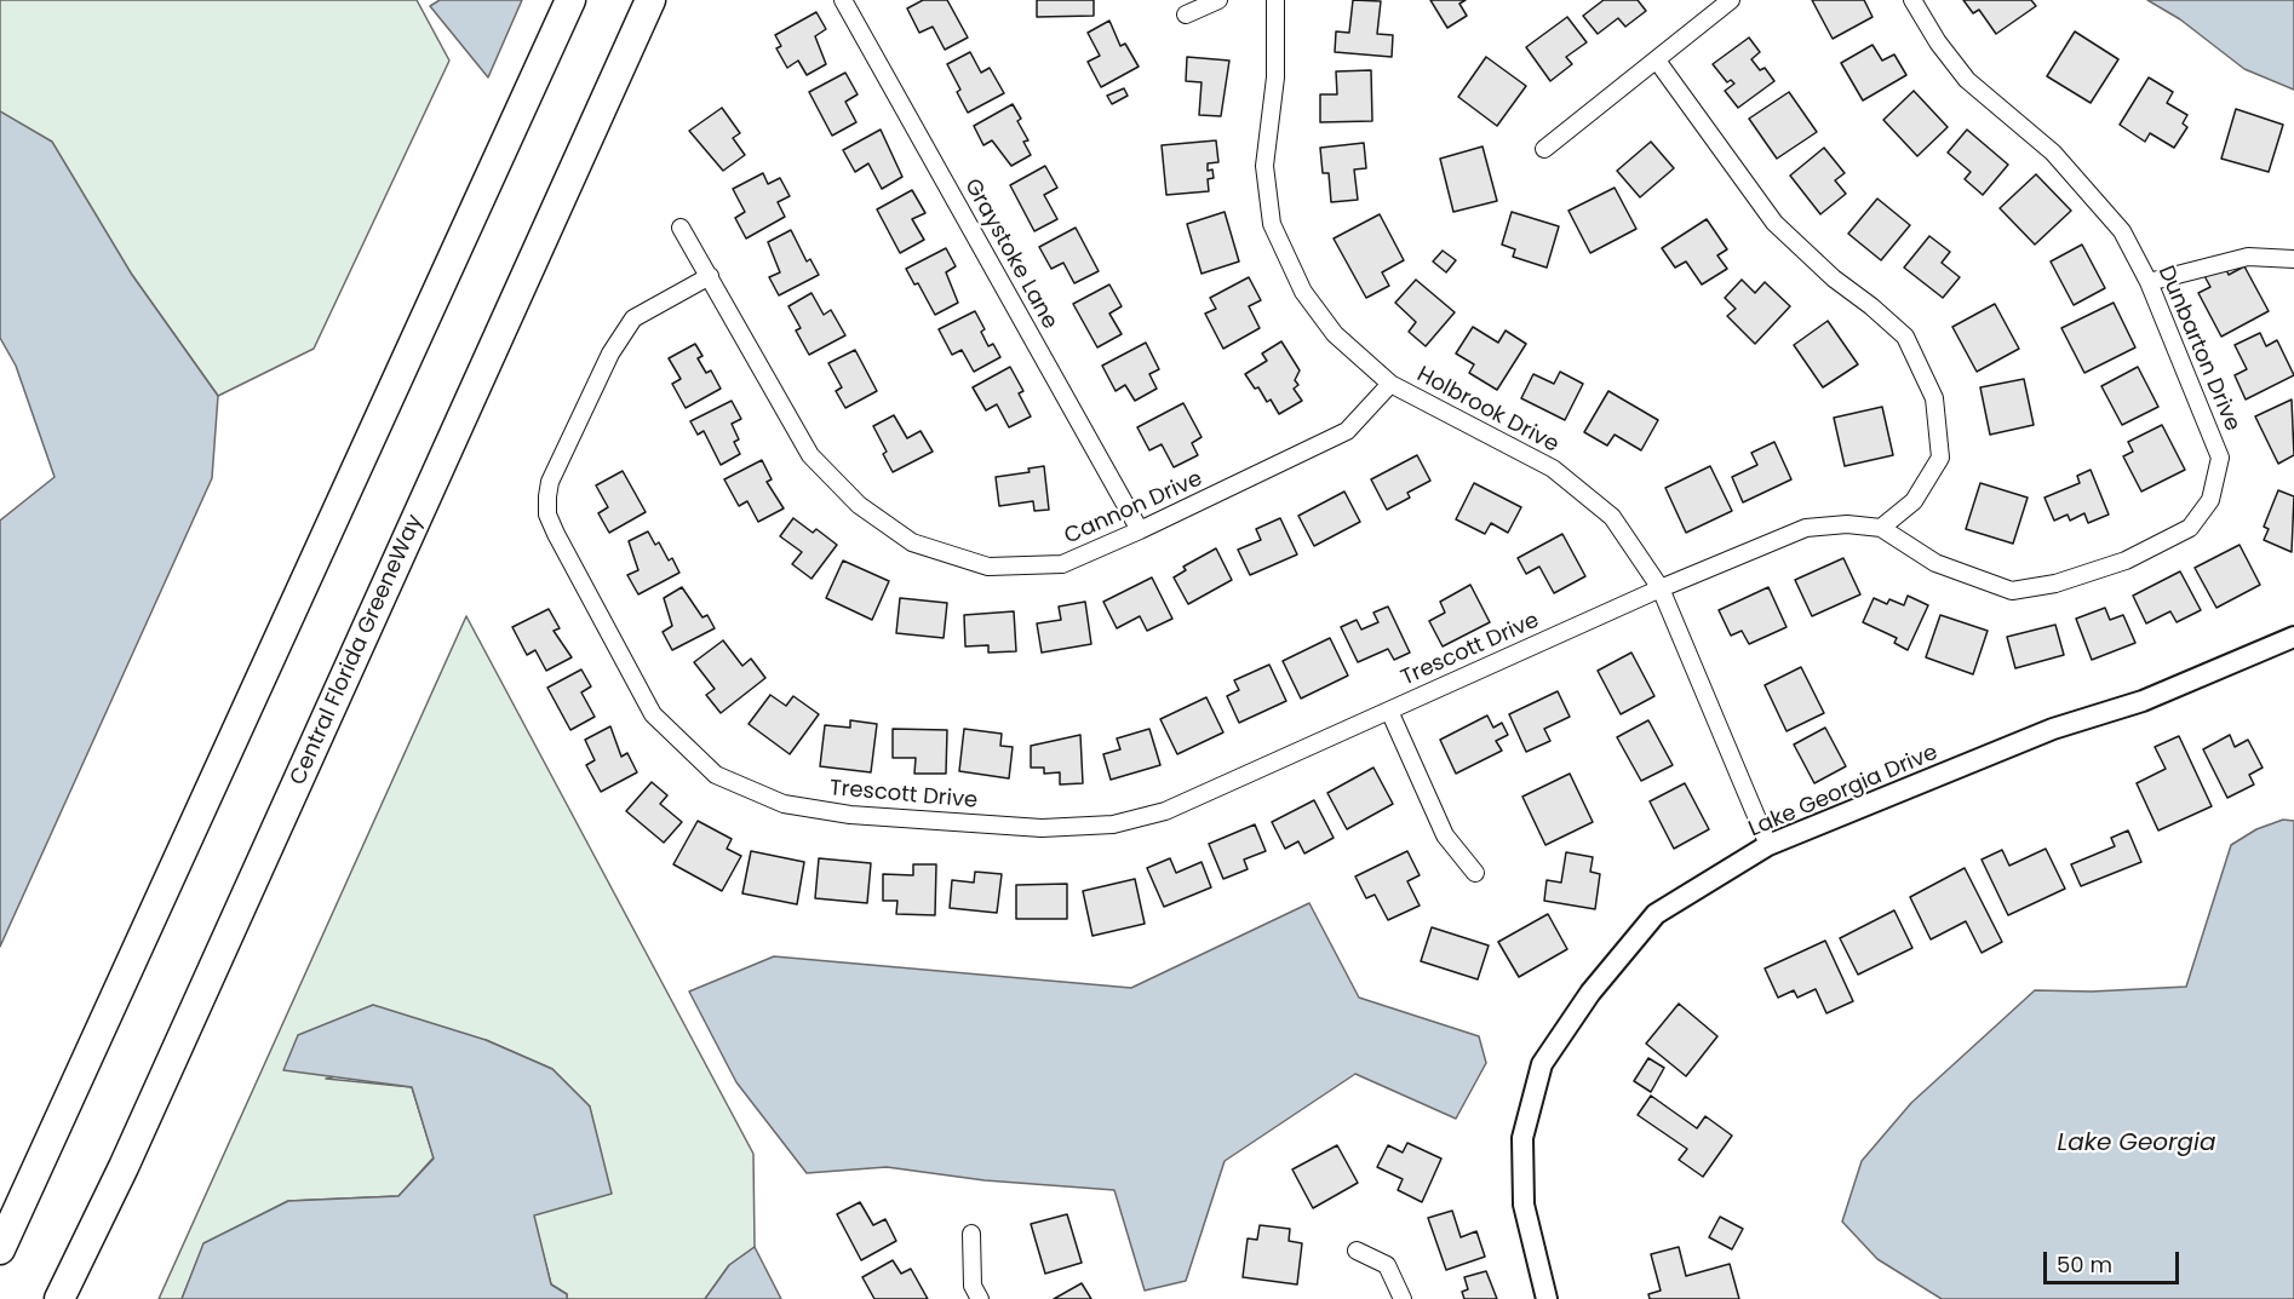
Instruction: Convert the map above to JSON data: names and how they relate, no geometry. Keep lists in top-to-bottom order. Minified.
{"streets":{"highway":["Central Florida GreeneWay"],"street":["Graystoke Lane","Dunbarton Drive","Holbrook Drive","Cannon Drive","Trescott Drive","Lake Georgia Drive"]},"crossings":[["Graystoke Lane","Cannon Drive"],["Dunbarton Drive","Holbrook Drive"],["Dunbarton Drive","Trescott Drive"],["Holbrook Drive","Cannon Drive"],["Holbrook Drive","Trescott Drive"],["Holbrook Drive","Lake Georgia Drive"],["Cannon Drive","Trescott Drive"]],"water":["Lake Georgia"],"scale_bar":"50 m"}
